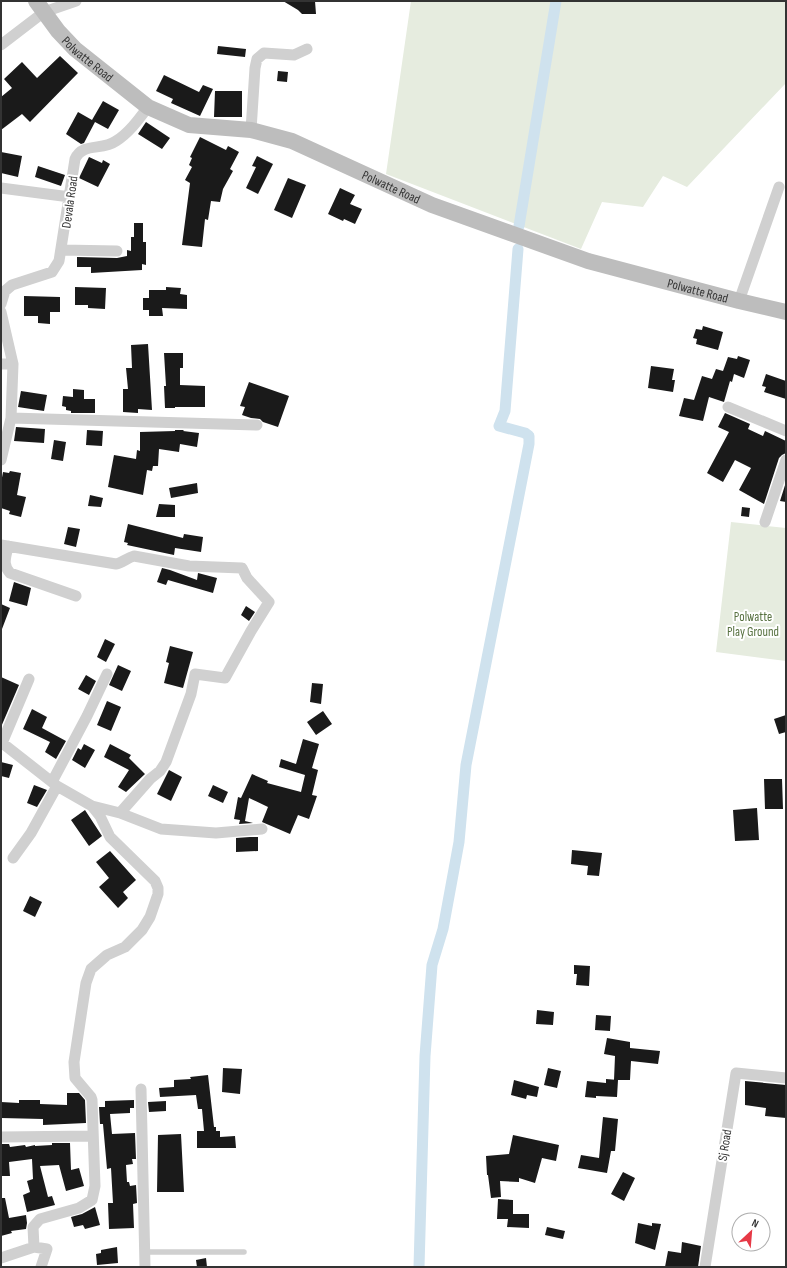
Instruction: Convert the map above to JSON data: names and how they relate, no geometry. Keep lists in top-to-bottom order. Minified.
{"streets":{"street":["Polwatte Road","Devala Road","Sj Road"]},"crossings":[["Polwatte Road","Devala Road"]],"parks":["Polwatte Play Ground"],"north":"top right"}
